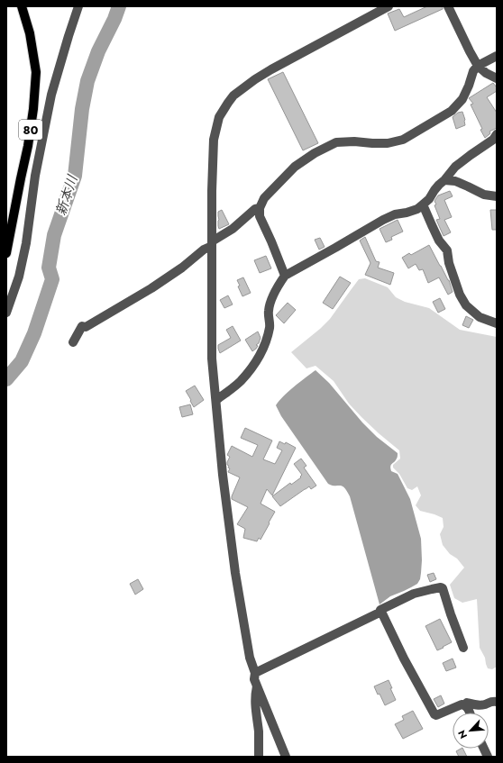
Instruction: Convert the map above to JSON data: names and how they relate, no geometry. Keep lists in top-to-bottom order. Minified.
{"streets":{"main road":["80"]},"water":["新本川"],"north":"bottom left"}
